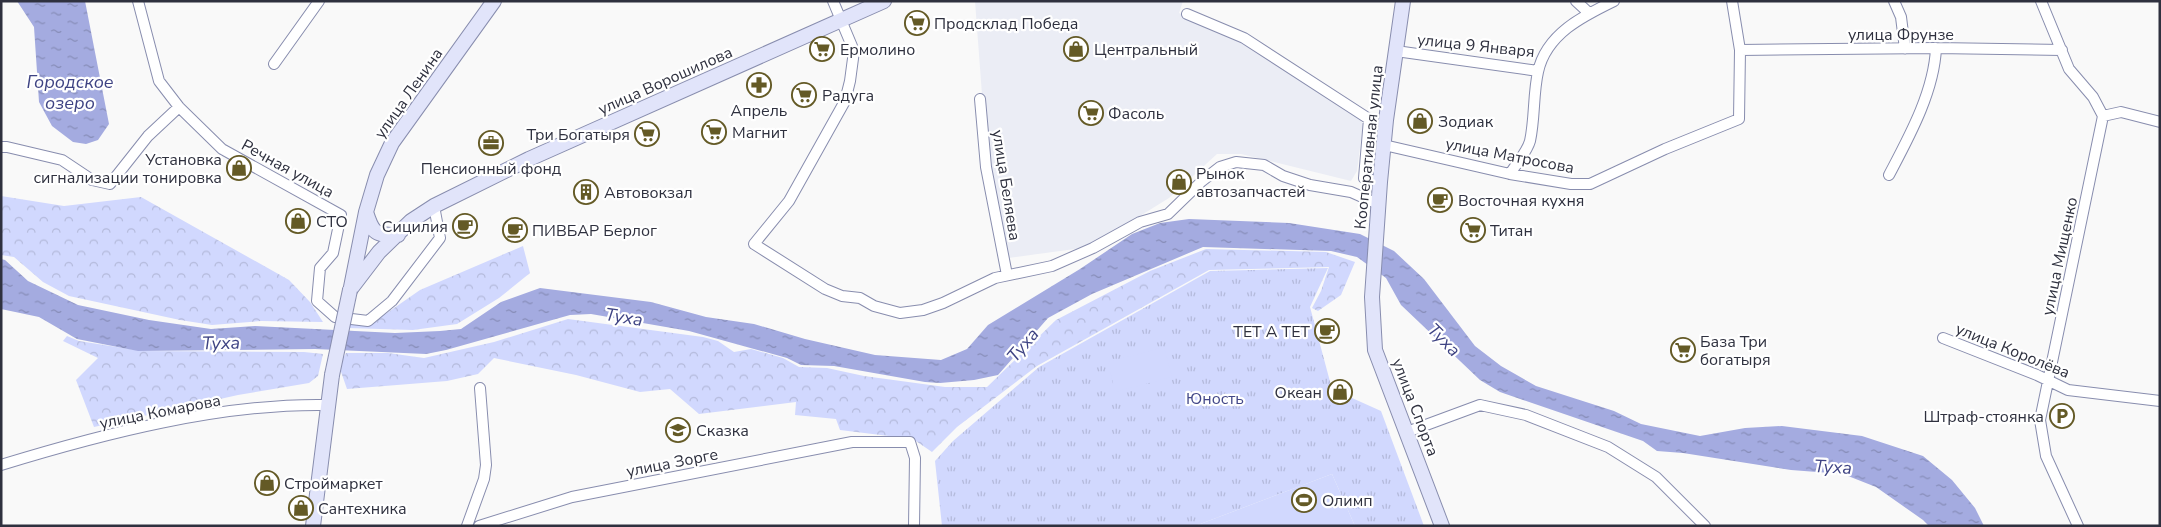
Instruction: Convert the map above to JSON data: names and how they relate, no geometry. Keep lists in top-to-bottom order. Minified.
{"streets":{"main road":["улица Ворошилова","улица Ленина","Кооперативная улица","улица Спорта"],"street":["улица Фрунзе","улица 9 Января","улица Матросова","Речная улица","улица Беляева","улица Мищенко","улица Королёва","улица Комарова","улица Зорге"]},"crossings":[["улица Фрунзе","улица Матросова"],["улица 9 Января","Кооперативная улица"],["улица Ворошилова","улица Ленина"],["улица Ворошилова","Речная улица"],["улица Ленина","улица Комарова"],["Кооперативная улица","улица Матросова"],["Кооперативная улица","улица Спорта"],["улица Мищенко","улица Королёва"]],"water":["Городское озеро","Туха"],"parks":["Юность"],"places":{"supermarket":["Продсклад Победа","Ермолино","Радуга","Фасоль","Магнит","Три Богатыря","Титан","База Три богатыря"],"shop":["Центральный","Зодиак","Установка сигнализации тонировка","Рынок автозапчастей","СТО","Океан","Строймаркет","Сантехника"],"pharmacy":["Апрель"],"office":["Пенсионный фонд"],"building":["Автовокзал"],"cafe":["Восточная кухня","Сицилия","ПИВБАР Берлог","ТЕТ А ТЕТ"],"parking":["Штраф-стоянка"],"school or university":["Сказка"],"sports":["Олимп"]}}
